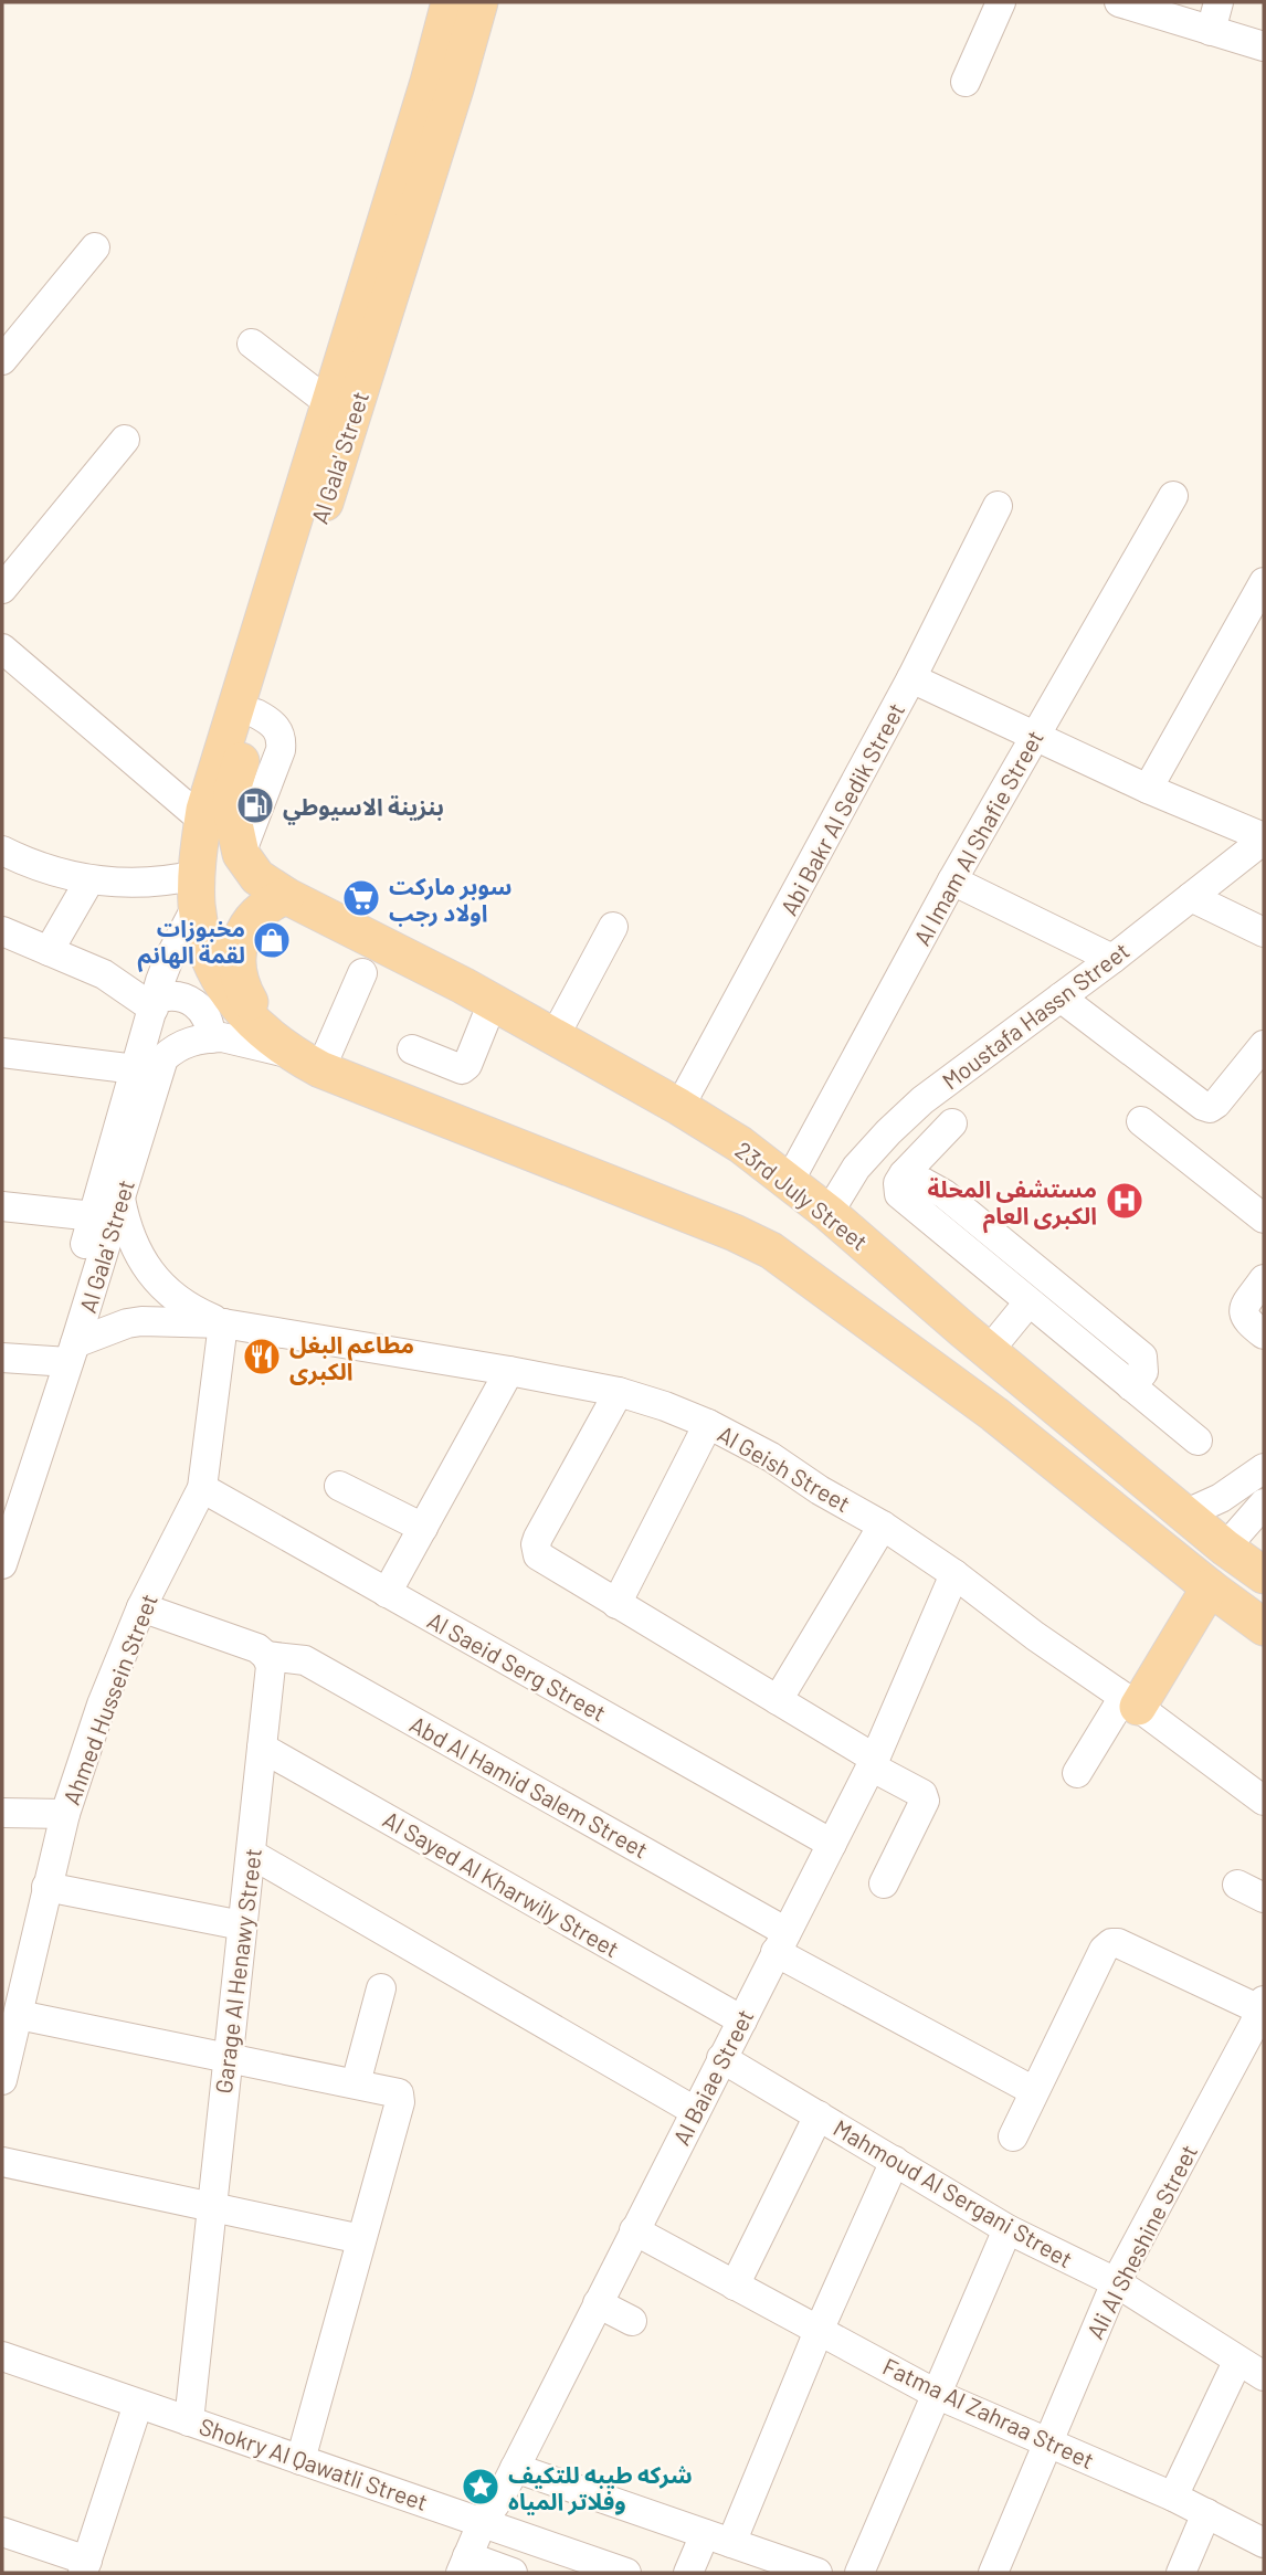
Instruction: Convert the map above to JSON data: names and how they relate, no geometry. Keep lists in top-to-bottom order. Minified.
{"streets":{"main road":["Al Gala' Street","23rd July Street"],"street":["Abi Bakr Al Sedik Street","Al Imam Al Shafie Street","Moustafa Hassn Street","Al Geish Street","Al Saeid Serg Street","Ahmed Hussein Street","Abd Al Hamid Salem Street","Al Sayed Al Kharwily Street","Garage Al Henawy Street","Al Baiae Street","Mahmoud Al Sergani Street","Ali Al Sheshine Street","Fatma Al Zahraa Street","Shokry Al Qawatli Street"]},"crossings":[["Al Gala' Street","23rd July Street"],["Al Gala' Street","Al Geish Street"],["Abi Bakr Al Sedik Street","23rd July Street"],["Al Imam Al Shafie Street","23rd July Street"],["Moustafa Hassn Street","23rd July Street"],["Al Geish Street","Ahmed Hussein Street"],["Al Geish Street","Al Baiae Street"],["Al Saeid Serg Street","Ahmed Hussein Street"],["Al Saeid Serg Street","Al Baiae Street"],["Abd Al Hamid Salem Street","Garage Al Henawy Street"],["Abd Al Hamid Salem Street","Al Baiae Street"],["Al Sayed Al Kharwily Street","Garage Al Henawy Street"],["Al Sayed Al Kharwily Street","Al Baiae Street"],["Garage Al Henawy Street","Shokry Al Qawatli Street"],["Al Baiae Street","Mahmoud Al Sergani Street"],["Al Baiae Street","Fatma Al Zahraa Street"],["Al Baiae Street","Shokry Al Qawatli Street"],["Mahmoud Al Sergani Street","Ali Al Sheshine Street"],["Ali Al Sheshine Street","Fatma Al Zahraa Street"]],"places":{"fuel station":["بنزينة الاسيوطي"],"supermarket":["سوبر ماركت اولاد رجب"],"shop":["مخبوزات لقمة الهانم"],"hospital":["مستشفى المحلة الكبرى العام"],"restaurant":["مطاعم البغل الكبرى"],"place":["شركه طيبه للتكيف وفلاتر المياه"]}}
